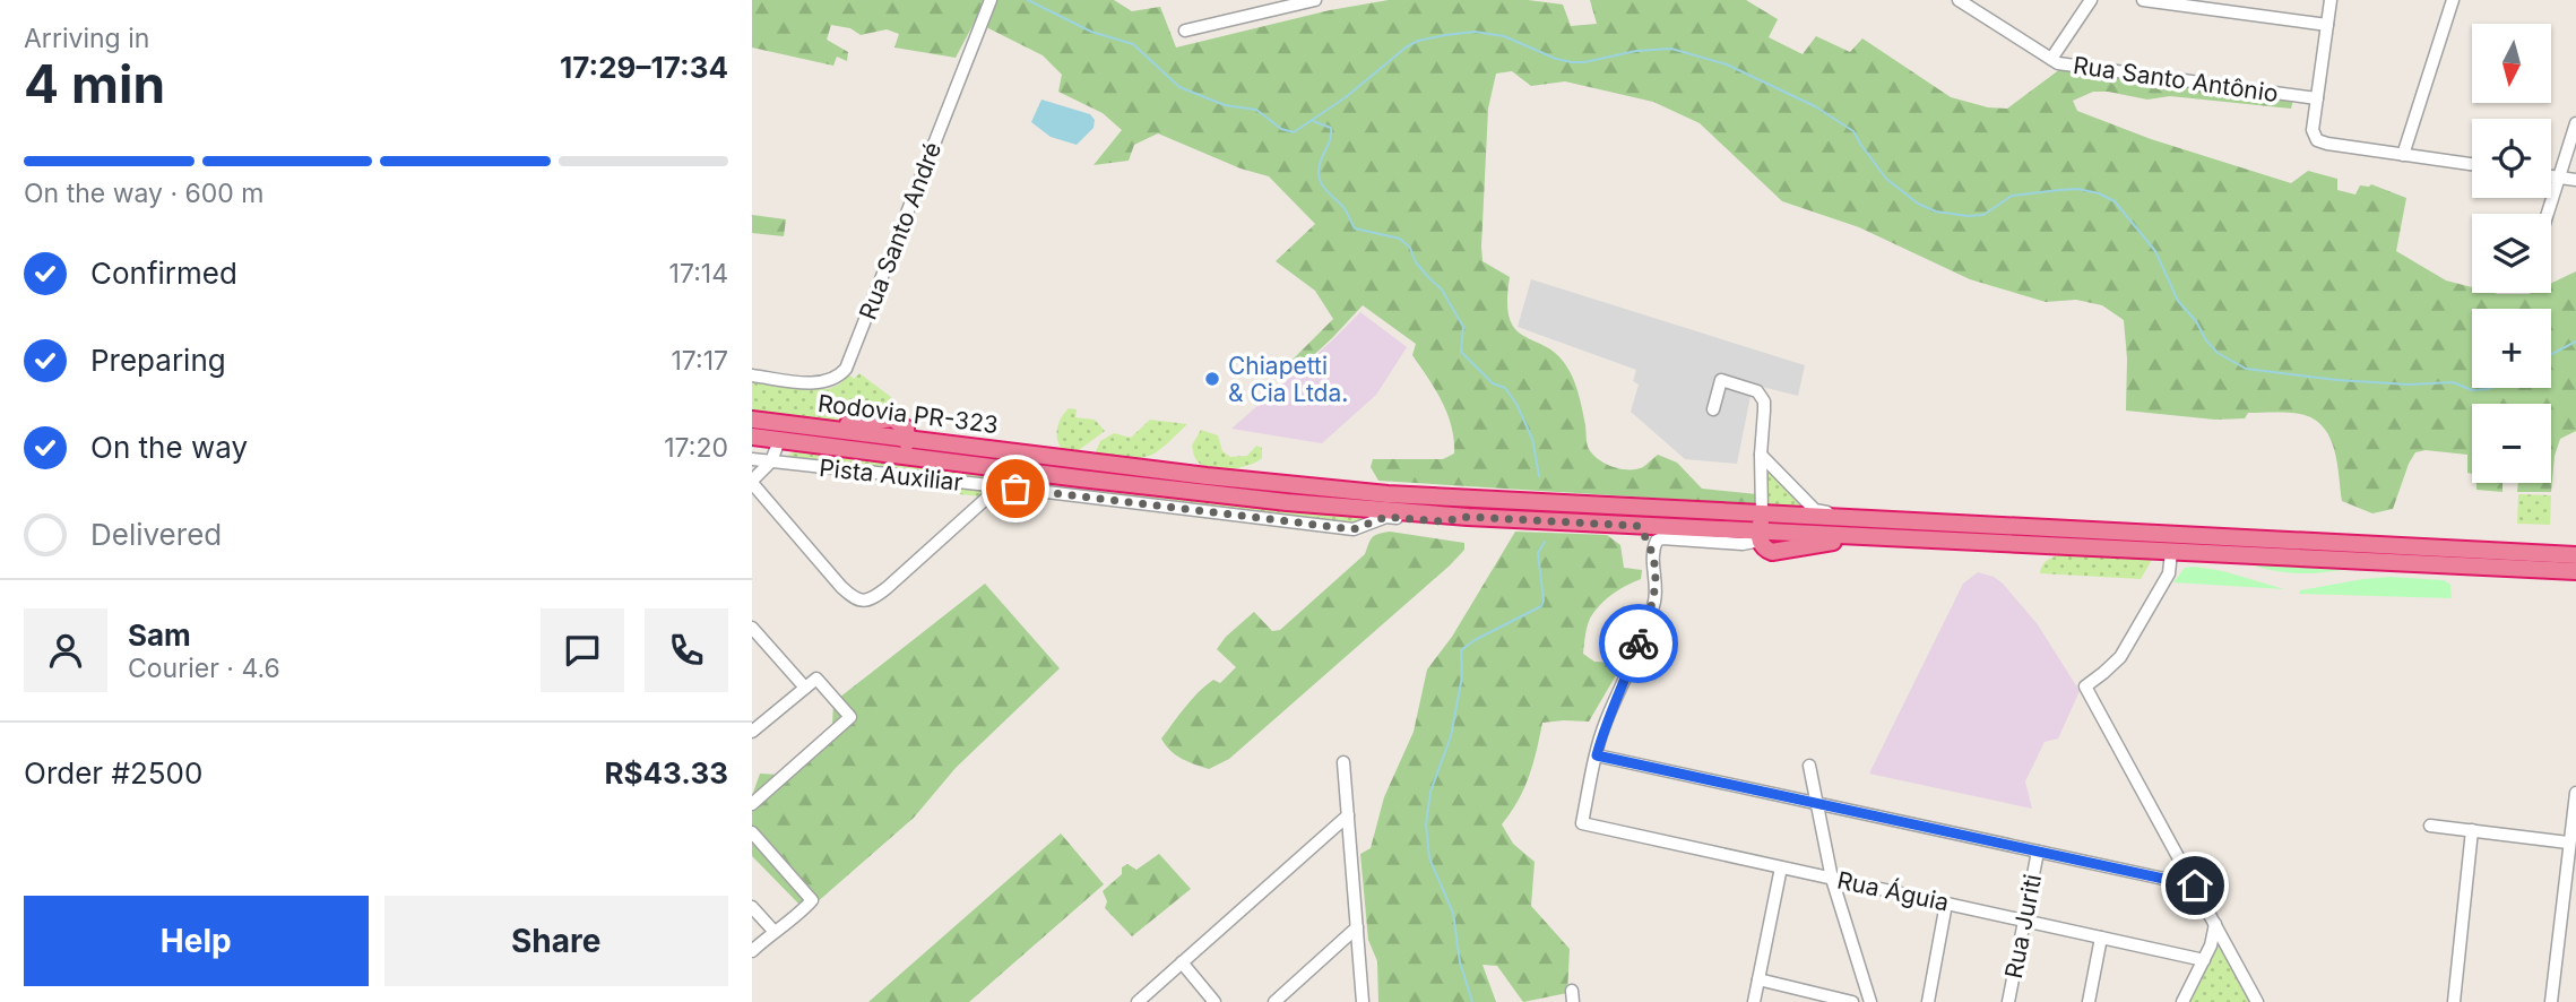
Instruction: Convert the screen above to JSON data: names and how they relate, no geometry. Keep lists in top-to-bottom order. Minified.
{"streets":{"highway":["Rodovia PR-323"],"street":["Rua Santo Antônio","Rua Santo André","Pista Auxiliar","Rua Águia","Rua Juriti"]},"crossings":[["Rodovia PR-323","Pista Auxiliar"],["Rua Águia","Rua Juriti"]],"places":["Chiapetti & Cia Ltda."],"north":"bottom","page":{"heading":["4 min","Arriving in","17:29–17:34"],"panel":["Sam","Courier · 4.6","Order #2500","R$43.33"],"map_buttons":["+","−"],"bar":"On the way · 600 m","list":[["Confirmed","17:14"],["Preparing","17:17"],["On the way","17:20"],"Delivered"],"buttons":["Help","Share"]}}
